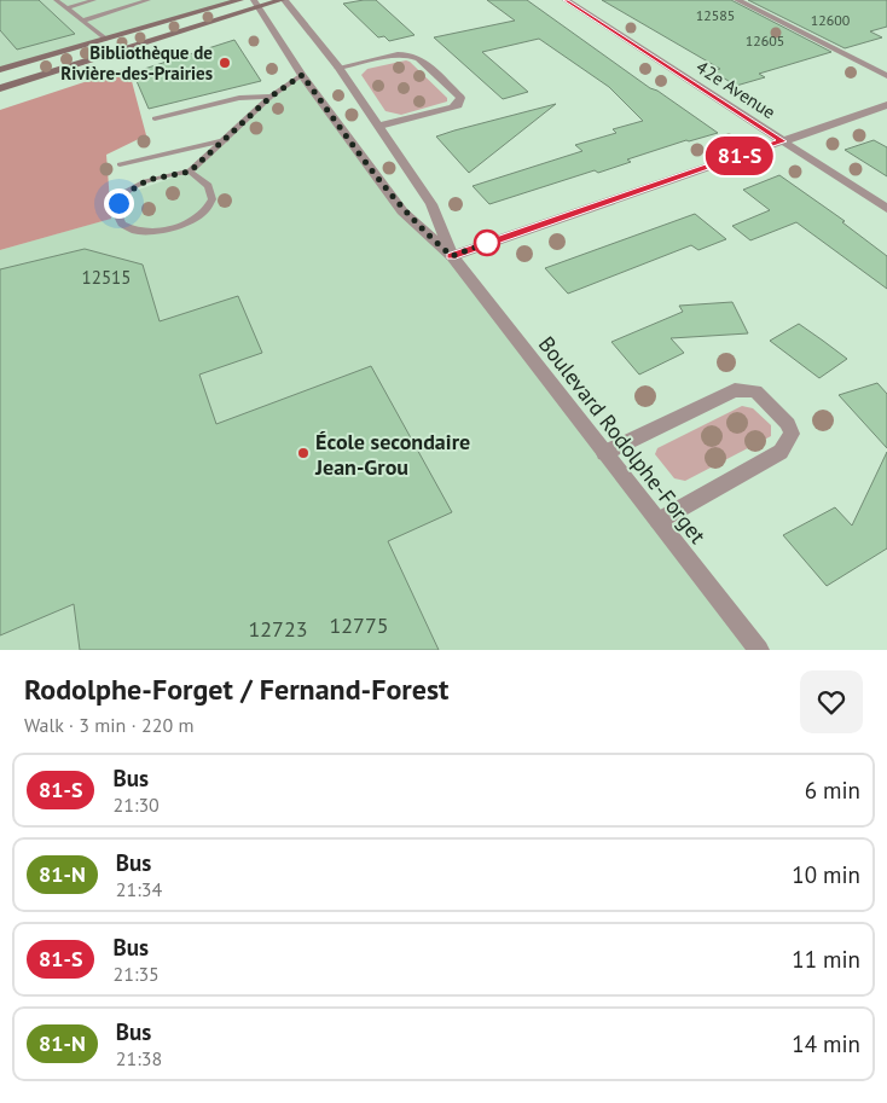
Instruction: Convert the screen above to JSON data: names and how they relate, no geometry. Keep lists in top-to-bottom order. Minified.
{"streets":{"street":["42e Avenue","Boulevard Rodolphe-Forget"]},"places":["Bibliothèque de Rivière-des-Prairies","École secondaire Jean-Grou"],"lines":["bus line 81-S"],"house_numbers":["12585","12600","12605","12515","12775","12723"],"page":{"on_map":"81-S","heading":["Rodolphe-Forget / Fernand-Forest","Walk · 3 min · 220 m"],"list":[{"mark":"81-S","name":"Bus","note":"21:30","value":"6 min"},{"mark":"81-N","name":"Bus","note":"21:34","value":"10 min"},{"mark":"81-S","name":"Bus","note":"21:35","value":"11 min"},{"mark":"81-N","name":"Bus","note":"21:38","value":"14 min"}]}}
